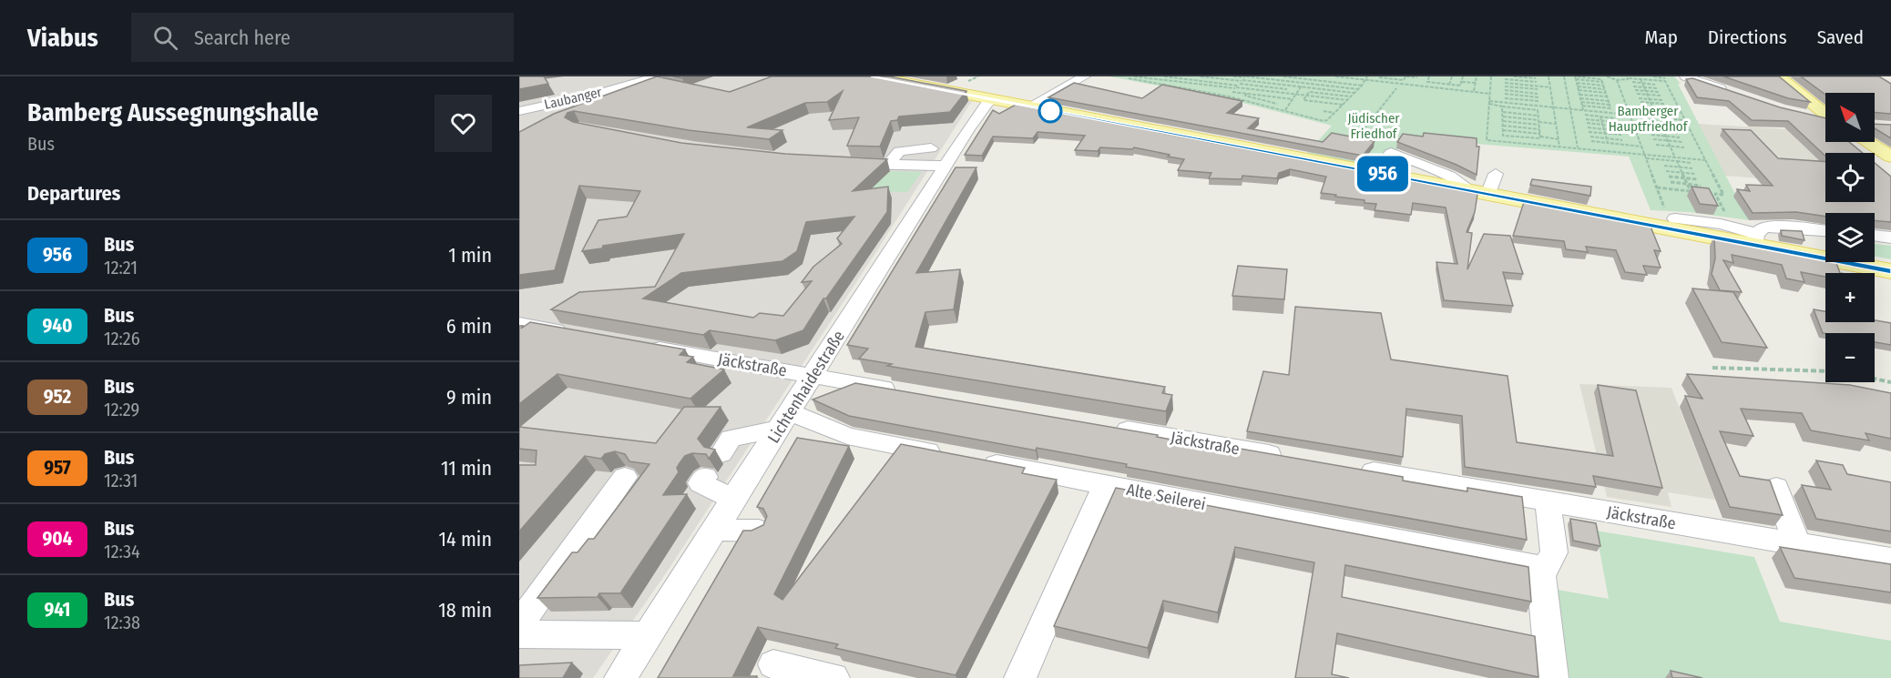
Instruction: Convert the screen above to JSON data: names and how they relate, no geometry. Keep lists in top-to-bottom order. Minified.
{"streets":{"street":["Laubanger","Jäckstraße","Lichtenhaidestraße","Alte Seilerei"]},"crossings":[["Jäckstraße","Lichtenhaidestraße"],["Lichtenhaidestraße","Alte Seilerei"]],"parks":["Bamberger Hauptfriedhof","Jüdischer Friedhof"],"lines":["bus line 956"],"north":"top left","page":{"header":"Viabus","search":"Search here","nav":["Map","Directions","Saved"],"heading":[["Bamberg Aussegnungshalle","Bus"],"Departures"],"on_map":"956","map_buttons":["+","−"],"list":[{"mark":"956","name":"Bus","note":"12:21","value":"1 min"},{"mark":"940","name":"Bus","note":"12:26","value":"6 min"},{"mark":"952","name":"Bus","note":"12:29","value":"9 min"},{"mark":"957","name":"Bus","note":"12:31","value":"11 min"},{"mark":"904","name":"Bus","note":"12:34","value":"14 min"},{"mark":"941","name":"Bus","note":"12:38","value":"18 min"}]}}
